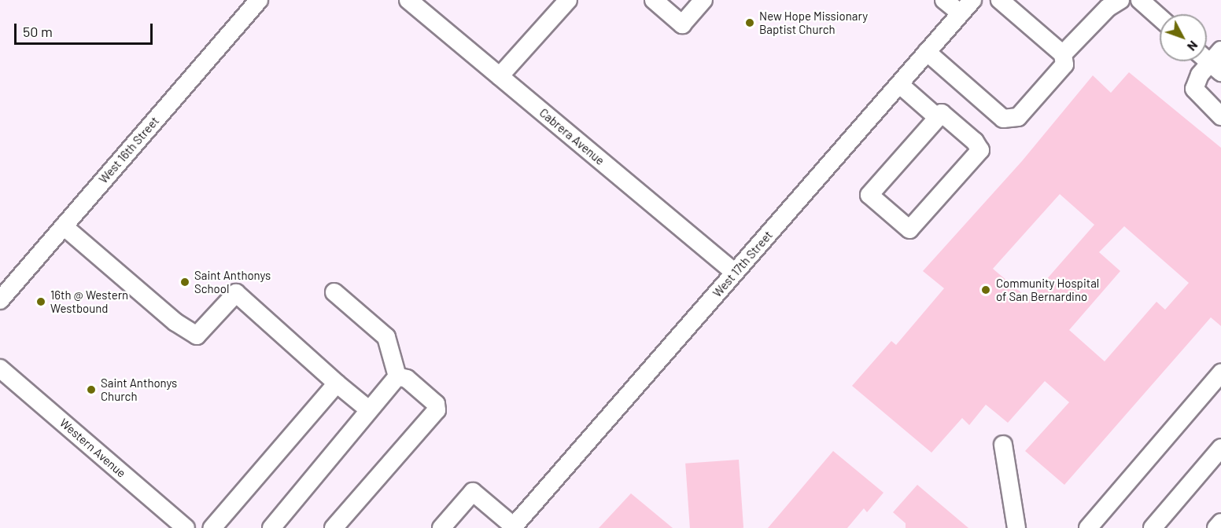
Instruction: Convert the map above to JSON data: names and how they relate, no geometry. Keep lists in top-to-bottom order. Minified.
{"streets":{"street":["Cabrera Avenue","West 16th Street","West 17th Street","Western Avenue"]},"crossings":[["Cabrera Avenue","West 17th Street"]],"places":["New Hope Missionary Baptist Church","Saint Anthonys School","Community Hospital of San Bernardino","16th @ Western Westbound","Saint Anthonys Church"],"scale_bar":"50 m","north":"bottom right"}
